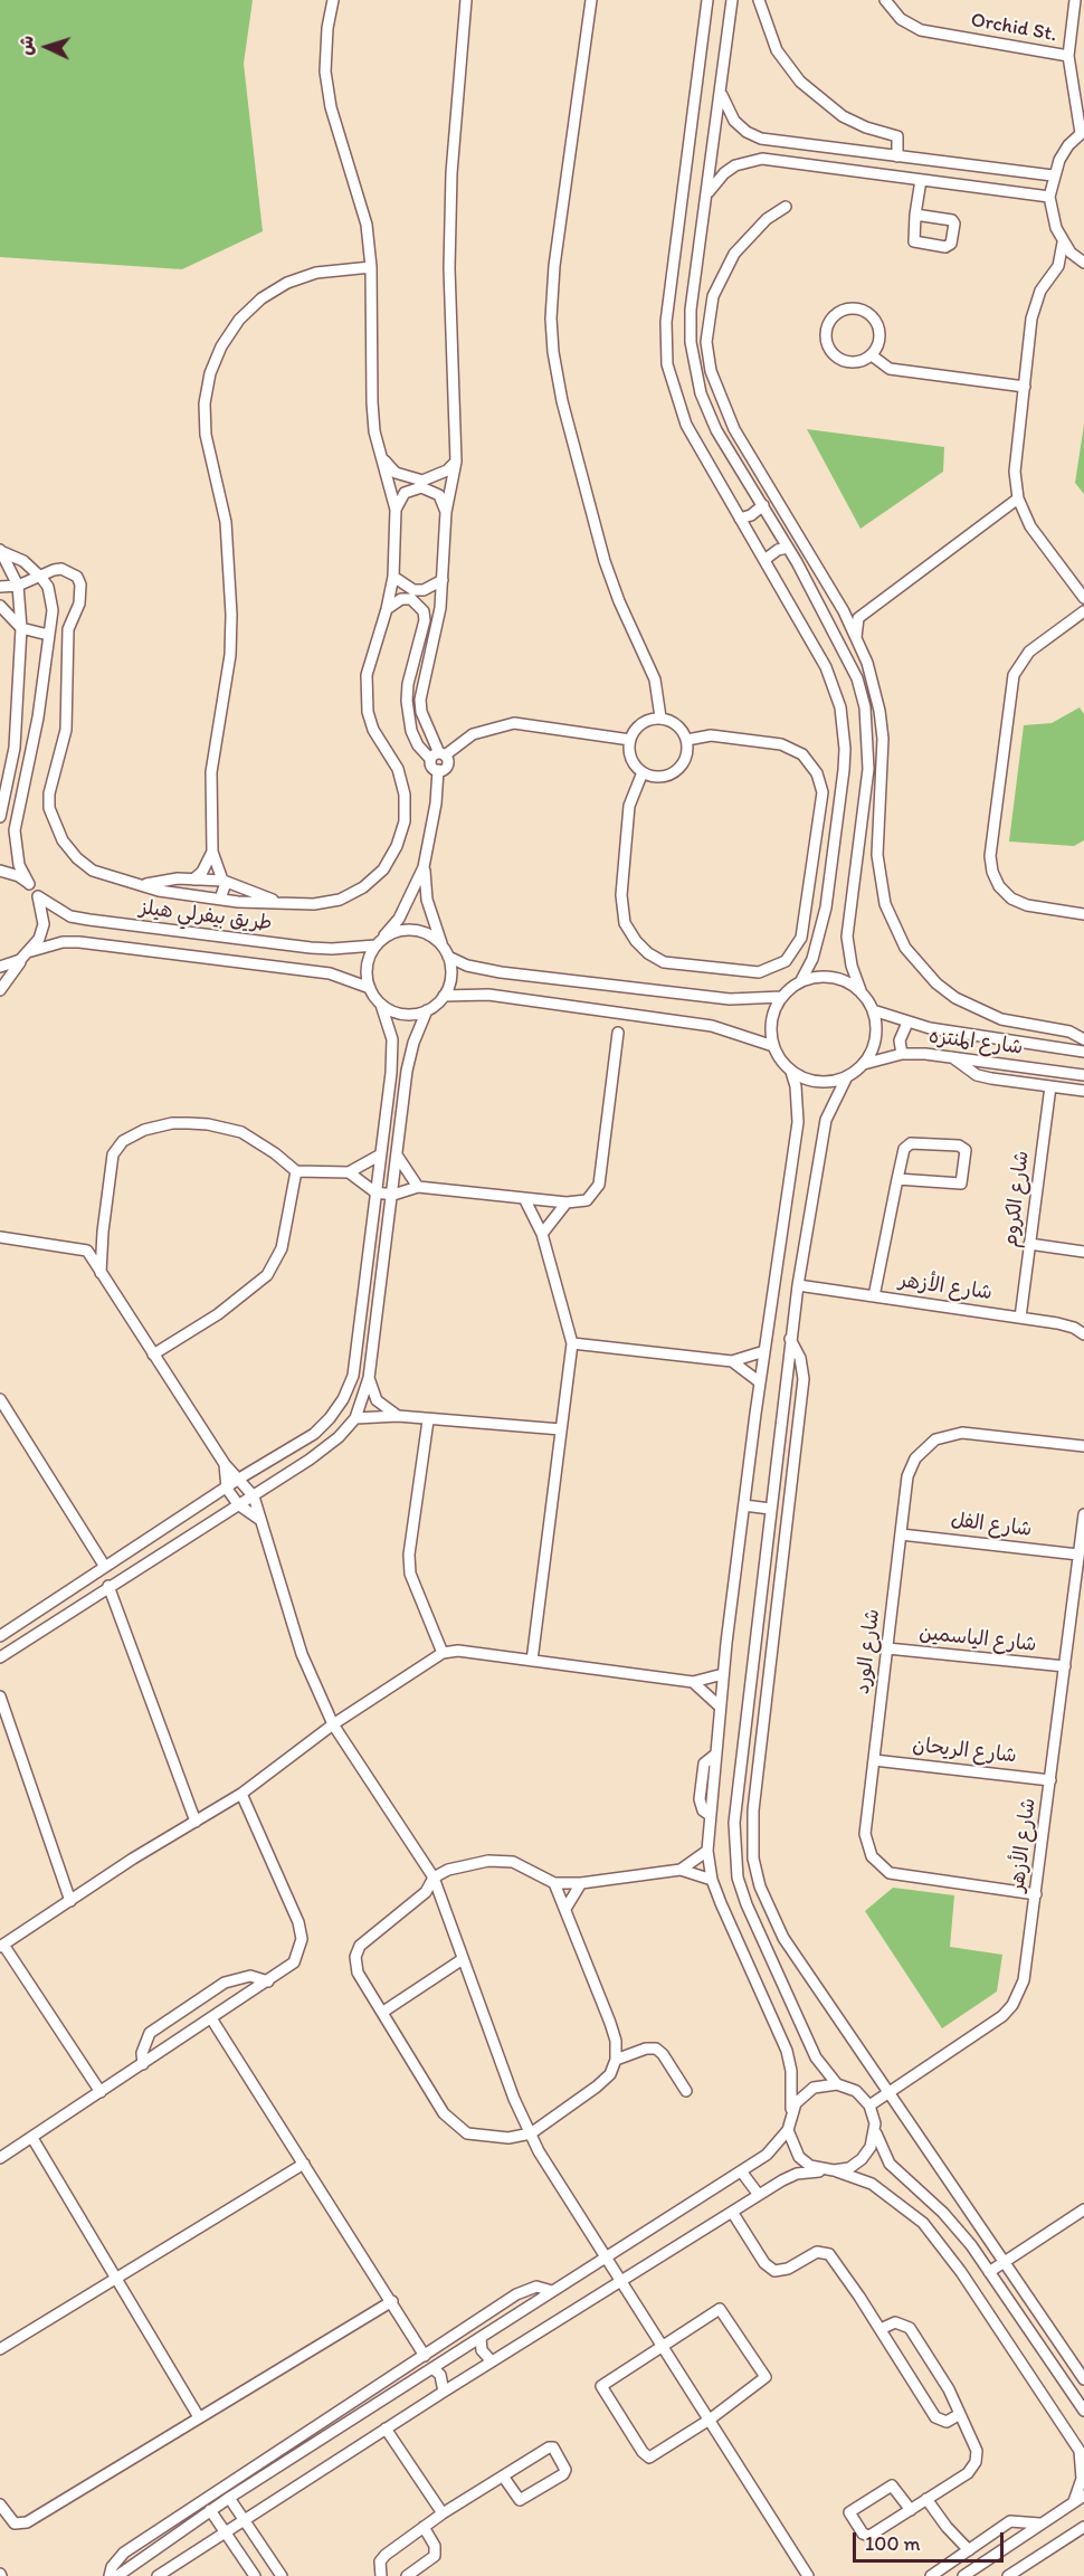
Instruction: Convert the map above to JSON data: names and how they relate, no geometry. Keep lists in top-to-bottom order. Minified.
{"streets":{"street":["Orchid St.","طريق بيفرلي هيلز","شارع المنتزه","شارع الكروم","شارع الأزهر","شارع الفل","شارع الياسمين","شارع الورد","شارع الريحان"]},"crossings":[["شارع الكروم","شارع الأزهر"],["شارع الأزهر","شارع الفل"],["شارع الأزهر","شارع الياسمين"],["شارع الأزهر","شارع الورد"],["شارع الأزهر","شارع الريحان"],["شارع الفل","شارع الورد"],["شارع الياسمين","شارع الورد"],["شارع الورد","شارع الريحان"]],"scale_bar":"100 m","north":"left"}
